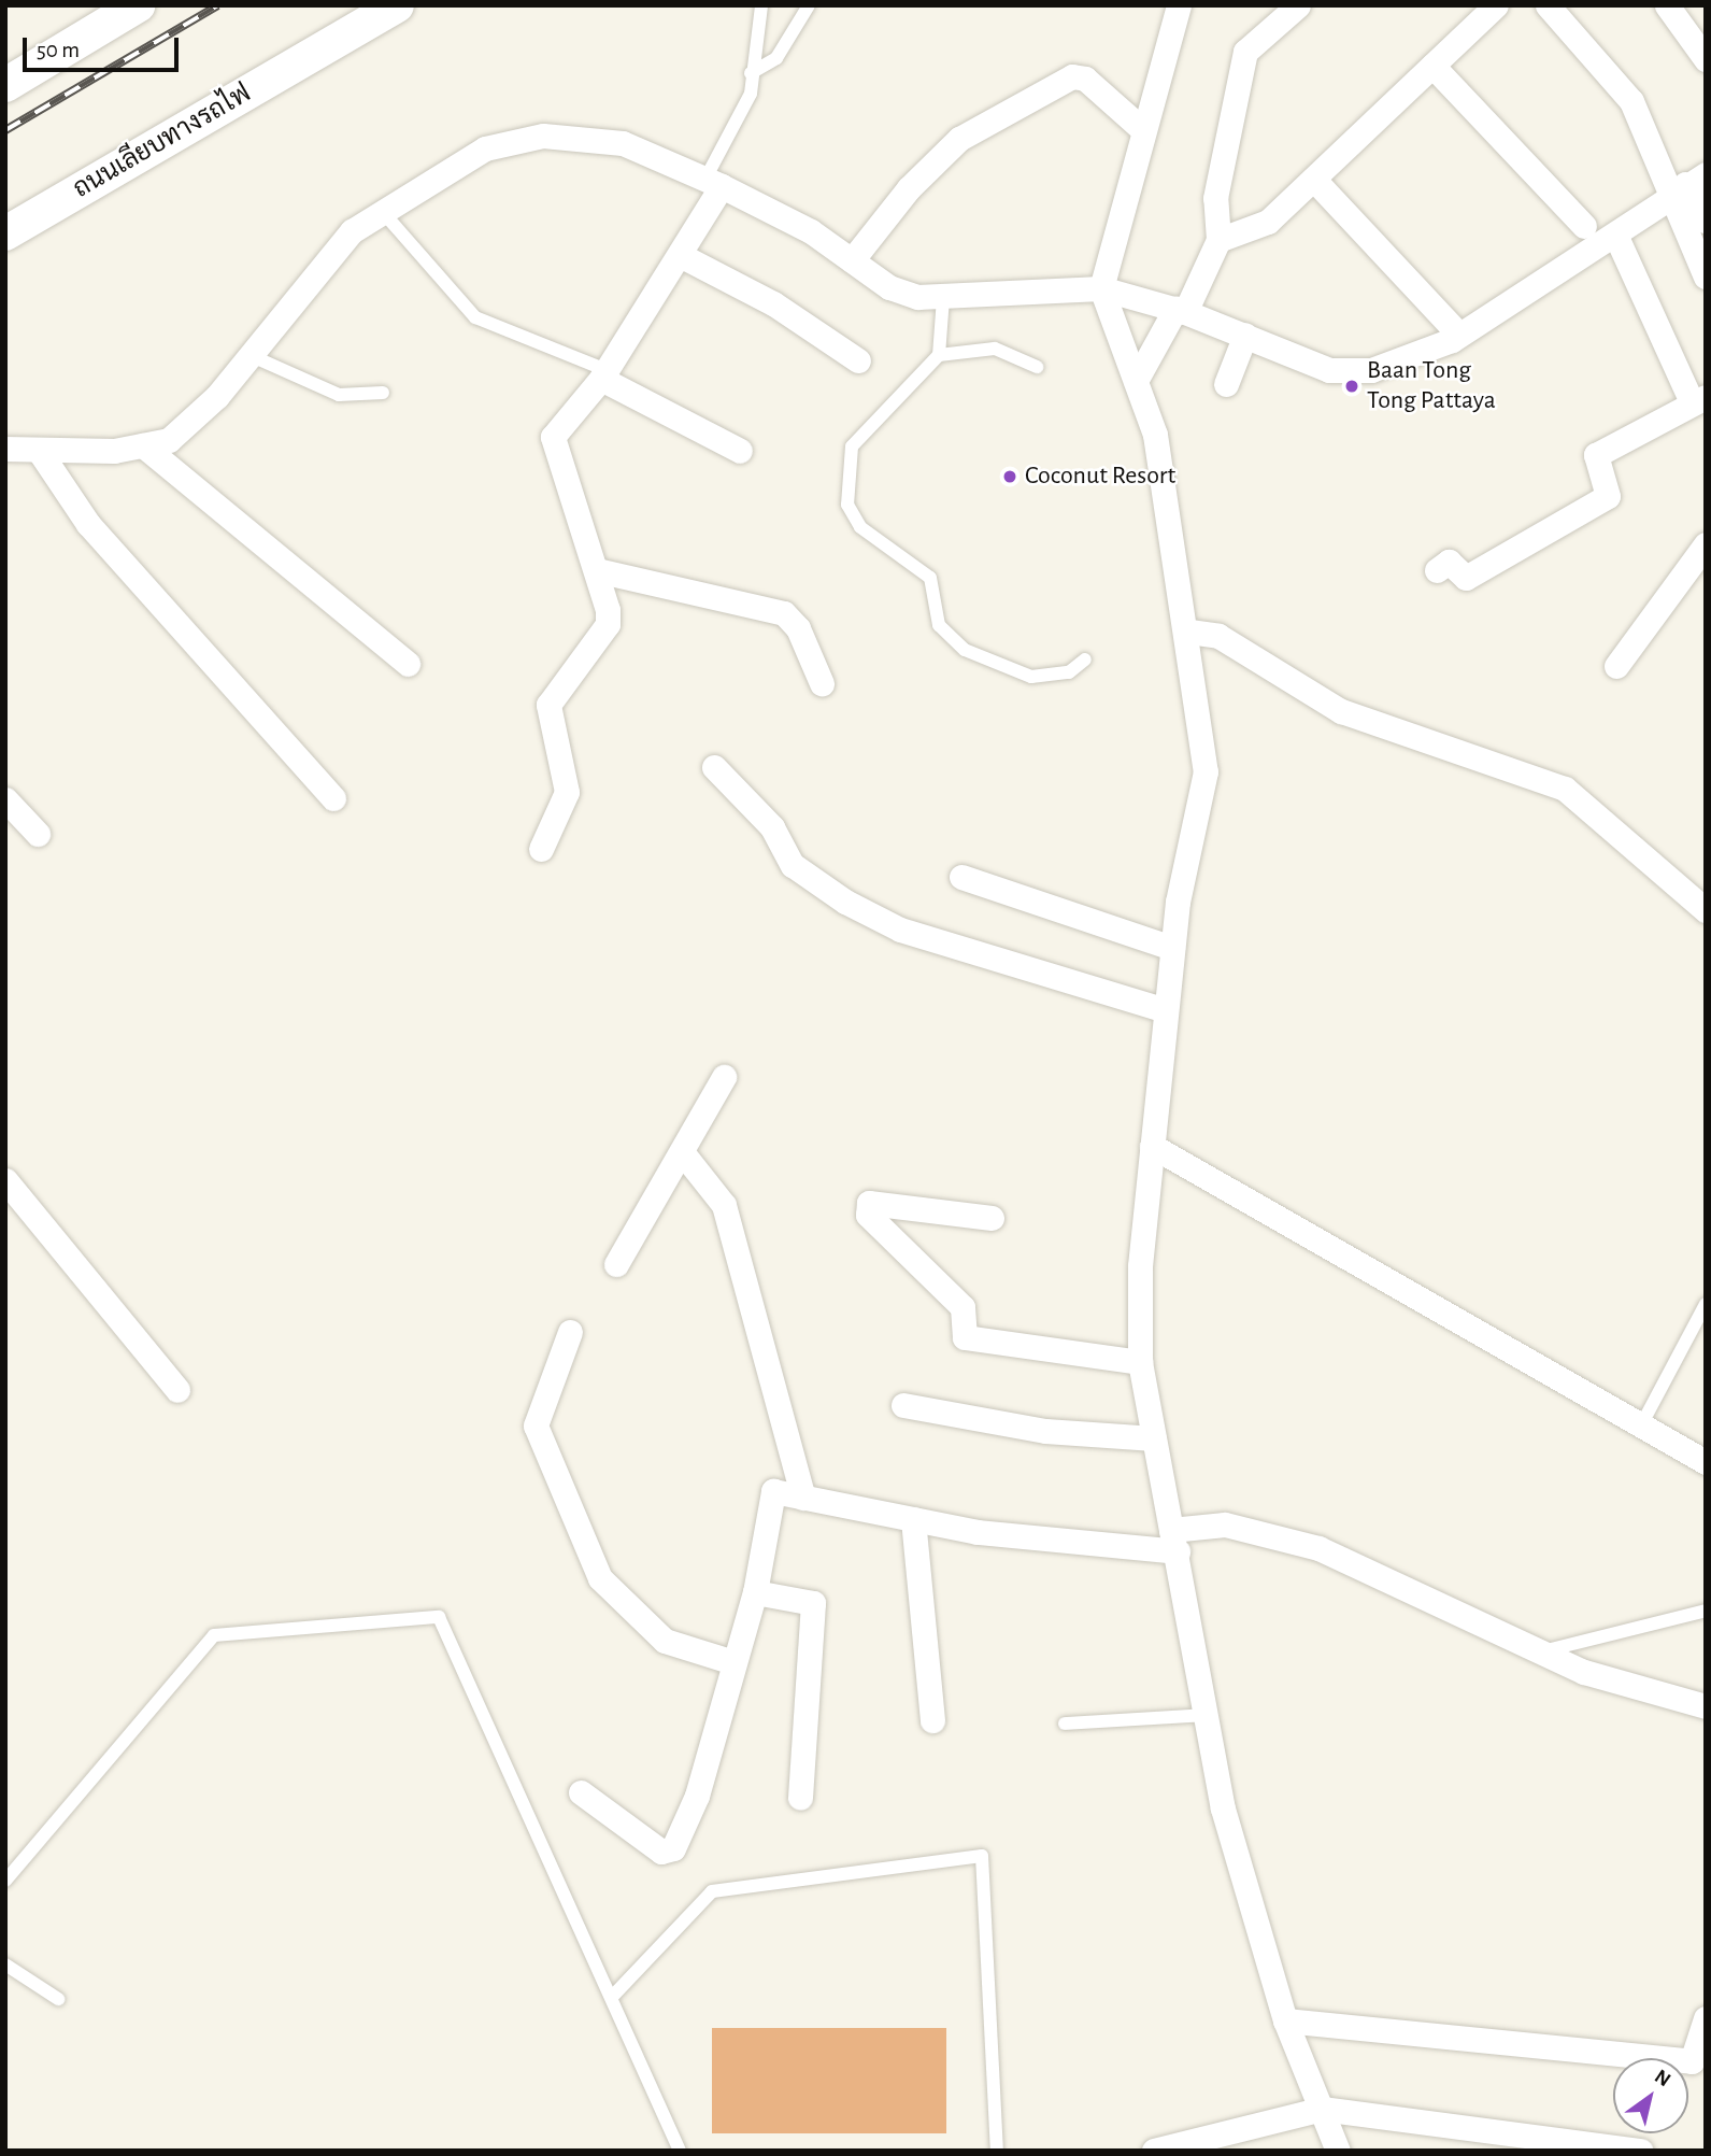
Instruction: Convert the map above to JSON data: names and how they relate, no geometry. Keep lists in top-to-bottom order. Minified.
{"streets":{"street":["ถนนเลียบทางรถไฟ"]},"places":["Baan Tong Tong Pattaya","Coconut Resort"],"scale_bar":"50 m","north":"top right"}
